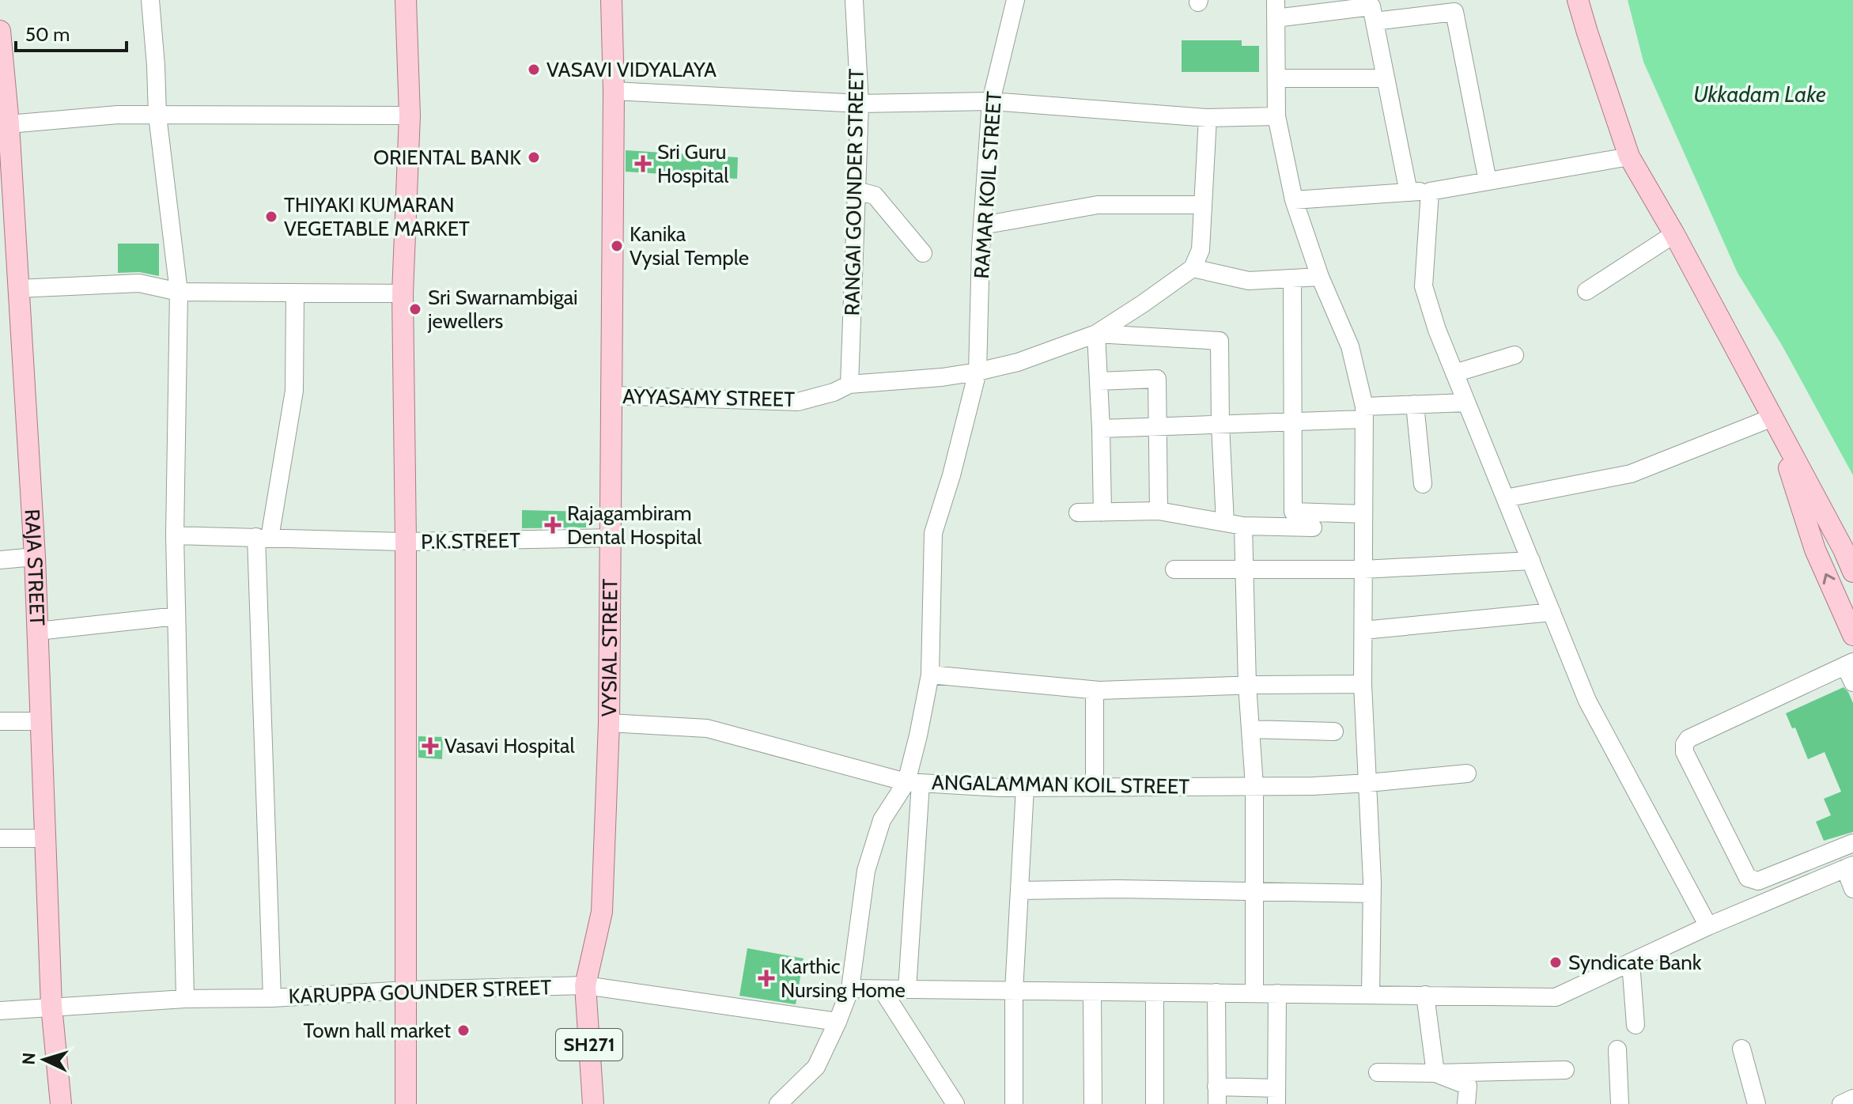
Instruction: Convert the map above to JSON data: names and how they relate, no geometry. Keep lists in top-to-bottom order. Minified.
{"streets":{"main road":["RAJA STREET","VYSIAL STREET","SH271"],"street":["RAMAR KOIL STREET","RANGAI GOUNDER STREET","AYYASAMY STREET","P.K.STREET","ANGALAMMAN KOIL STREET","KARUPPA GOUNDER STREET"]},"crossings":[["RAMAR KOIL STREET","AYYASAMY STREET"],["RAMAR KOIL STREET","ANGALAMMAN KOIL STREET"],["RANGAI GOUNDER STREET","AYYASAMY STREET"],["AYYASAMY STREET","VYSIAL STREET"],["P.K.STREET","VYSIAL STREET"],["RAJA STREET","KARUPPA GOUNDER STREET"],["VYSIAL STREET","ANGALAMMAN KOIL STREET"],["VYSIAL STREET","KARUPPA GOUNDER STREET"]],"water":["Ukkadam Lake"],"places":{"other":["VASAVI VIDYALAYA","ORIENTAL BANK","THIYAKI KUMARAN VEGETABLE MARKET","Kanika Vysial Temple","Sri Swarnambigai jewellers","Syndicate Bank","Town hall market"],"health":["Sri Guru Hospital","Rajagambiram Dental Hospital","Vasavi Hospital","Karthic Nursing Home"]},"scale_bar":"50 m","north":"left"}
